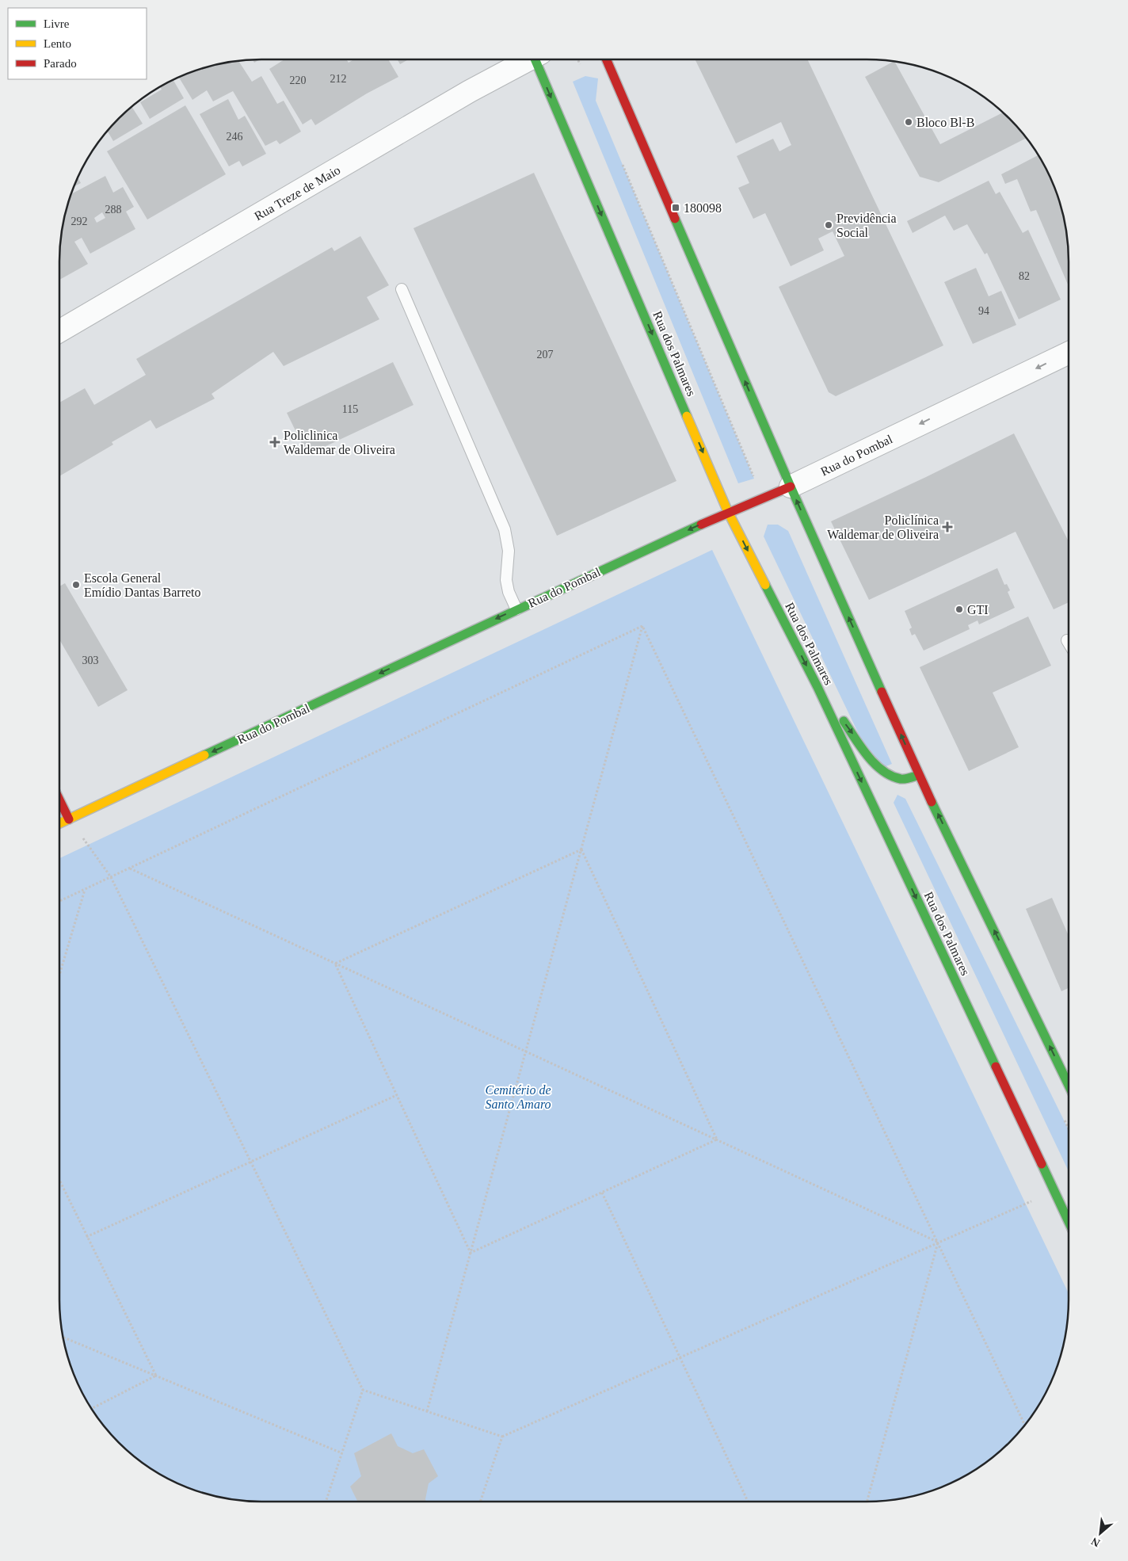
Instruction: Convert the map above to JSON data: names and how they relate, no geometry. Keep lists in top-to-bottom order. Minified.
{"streets":{"main road":["Rua dos Palmares","Rua do Pombal"],"street":["Rua Treze de Maio"]},"crossings":[["Rua dos Palmares","Rua do Pombal"]],"one_way":["Rua do Pombal"],"parks":["Cemitério de Santo Amaro"],"places":{"other":["Bloco Bl-B","Previdência Social","Escola General Emídio Dantas Barreto","GTI"],"transit":["180098"],"health":["Policlinica Waldemar de Oliveira","Policlínica Waldemar de Oliveira"]},"house_numbers":["212","220","246","288","292","82","94","207","115","303"],"legend":["Livre","Lento","Parado"],"north":"bottom left"}
